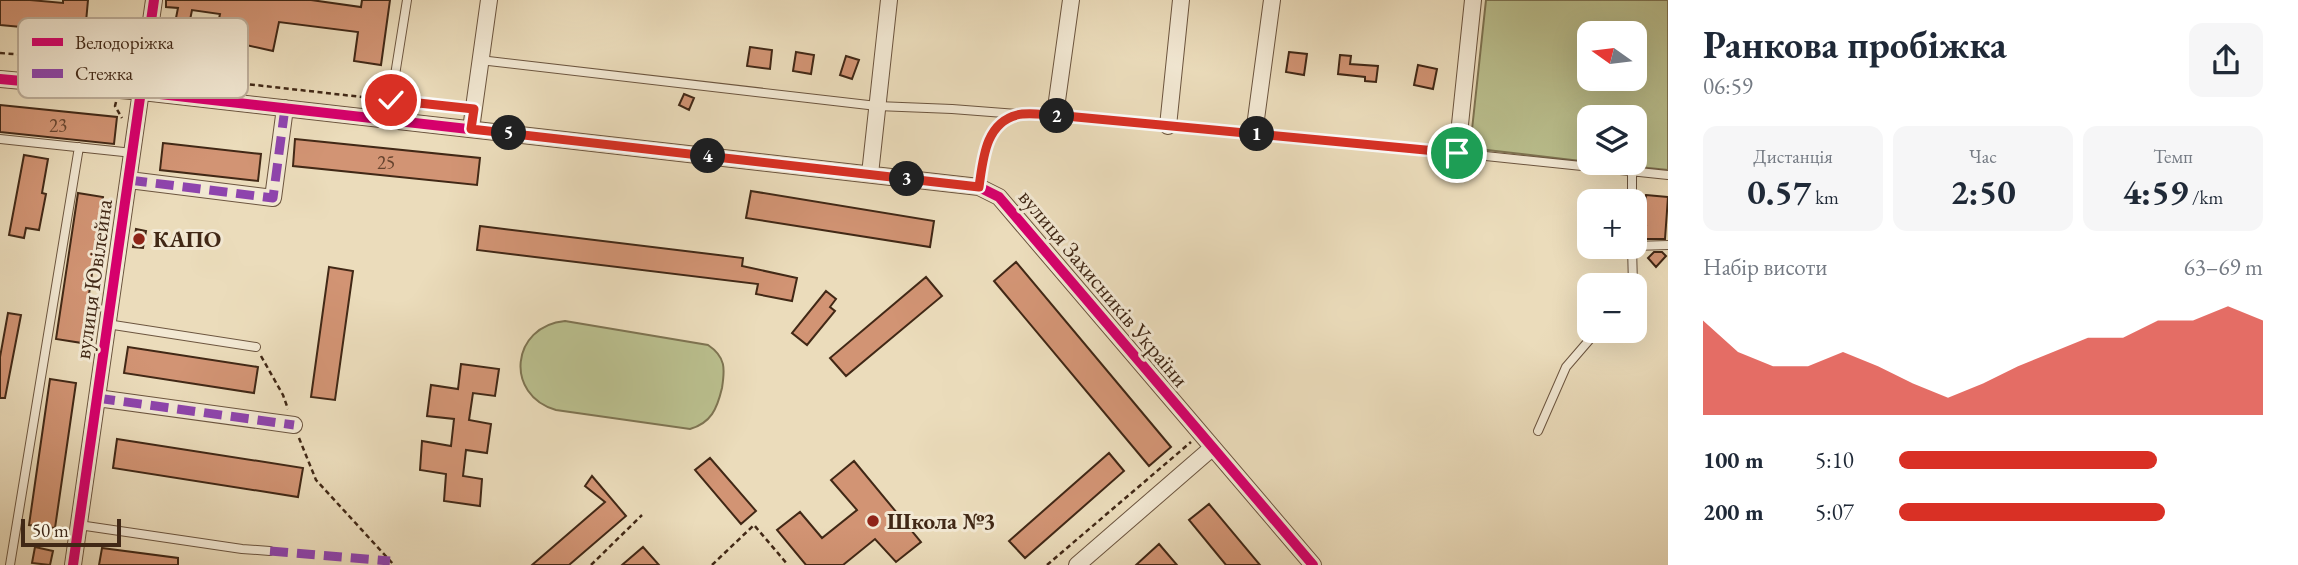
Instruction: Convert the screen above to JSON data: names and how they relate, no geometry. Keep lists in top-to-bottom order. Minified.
{"streets":{"street":["вулиця Ювілейна","вулиця Захисників України"]},"places":["КАПО","Школа №3"],"house_numbers":["23","25"],"legend":["Велодоріжка","Стежка"],"scale_bar":"50 m","north":"left","page":{"heading":["Ранкова пробіжка","06:59"],"map_buttons":["+","−"],"pins":["2","5","1","4","3"],"stats":[["Дистанція","0.57 km"],["Час","2:50"],["Темп","4:59 /km"]],"chart":["Набір висоти","63–69 m"],"list":[{"name":"100 m","note":"5:10"},{"name":"200 m","note":"5:07"}],"scale":"50 m"}}
